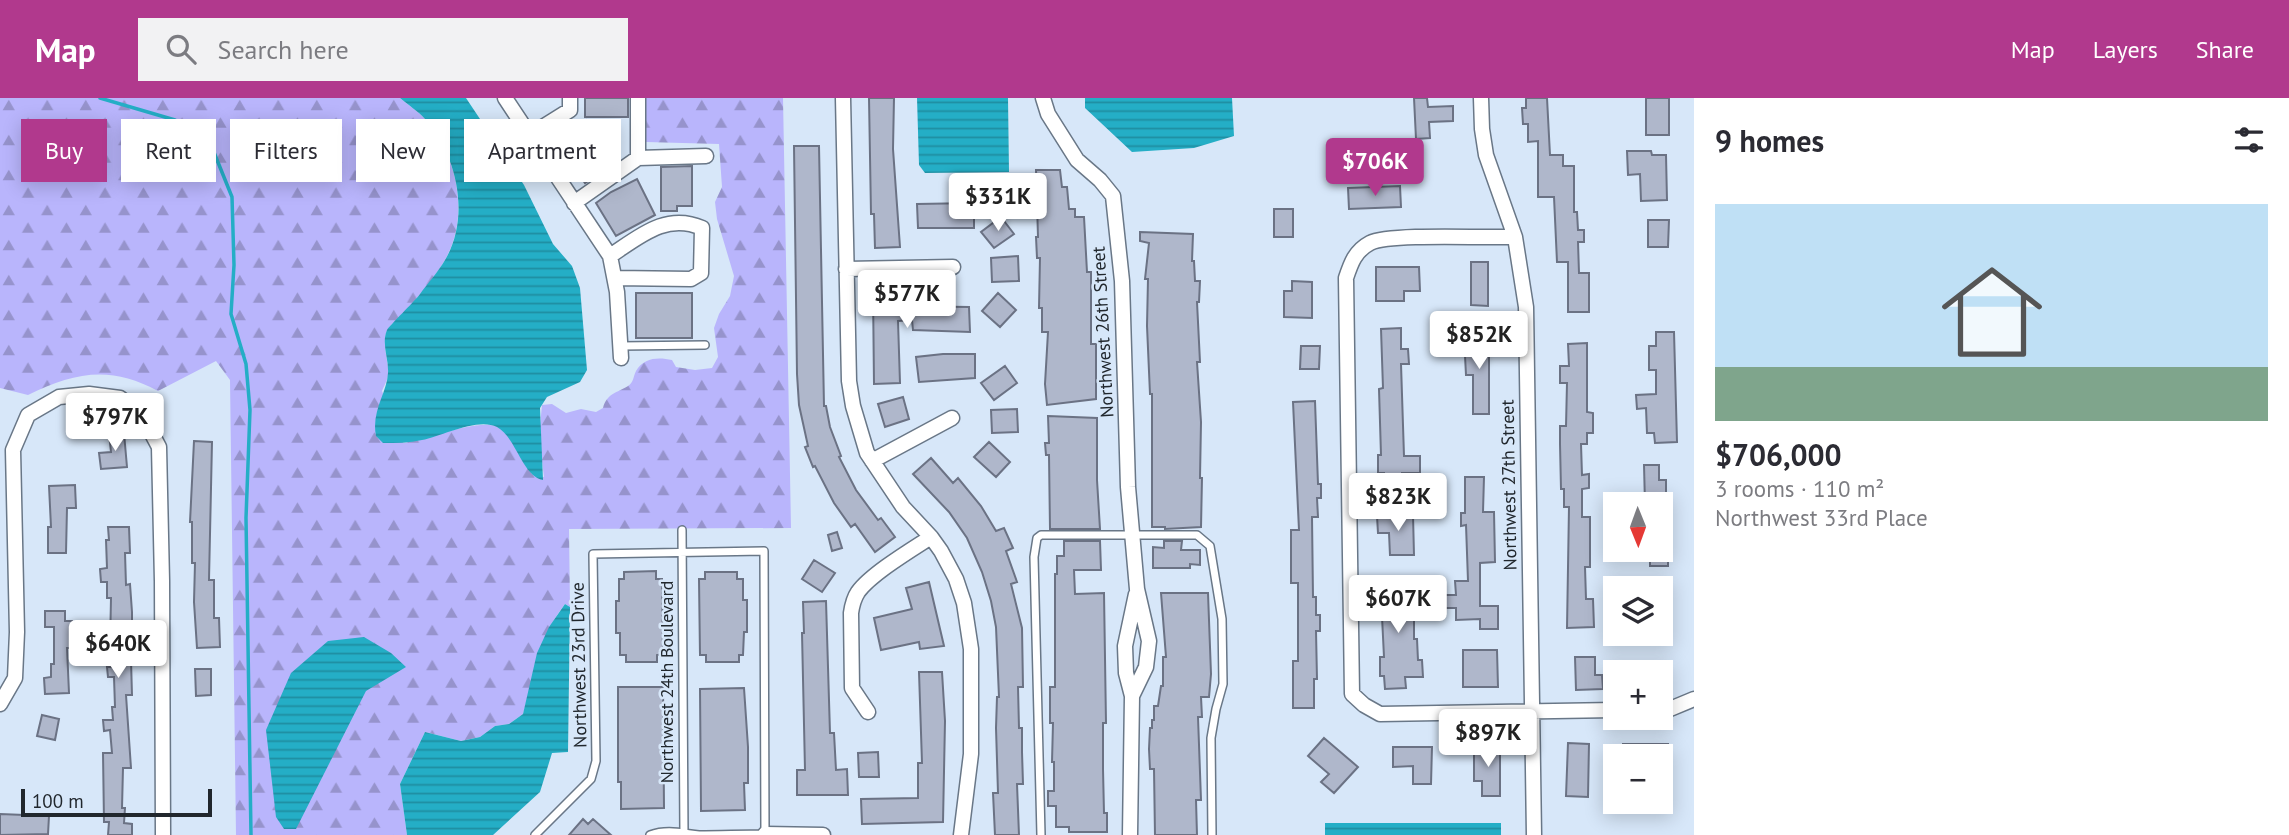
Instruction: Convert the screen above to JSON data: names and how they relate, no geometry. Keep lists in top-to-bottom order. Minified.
{"streets":{"street":["Northwest 26th Street","Northwest 27th Street"],"lane":["Northwest 23rd Drive","Northwest 24th Boulevard"]},"crossings":[["Northwest 23rd Drive","Northwest 24th Boulevard"]],"scale_bar":"100 m","north":"bottom","page":{"header":"Map","search":"Search here","nav":["Map","Layers","Share"],"heading":"9 homes","chip":["Buy","Rent","Filters","New","Apartment"],"price":["$706K","$331K","$577K","$852K","$797K","$823K","$607K","$640K","$897K"],"list":[{"name":"$706,000","note":"3 rooms · 110 m² · Northwest 33rd Place"}],"map_buttons":["+","−"],"scale":"100 m"}}
